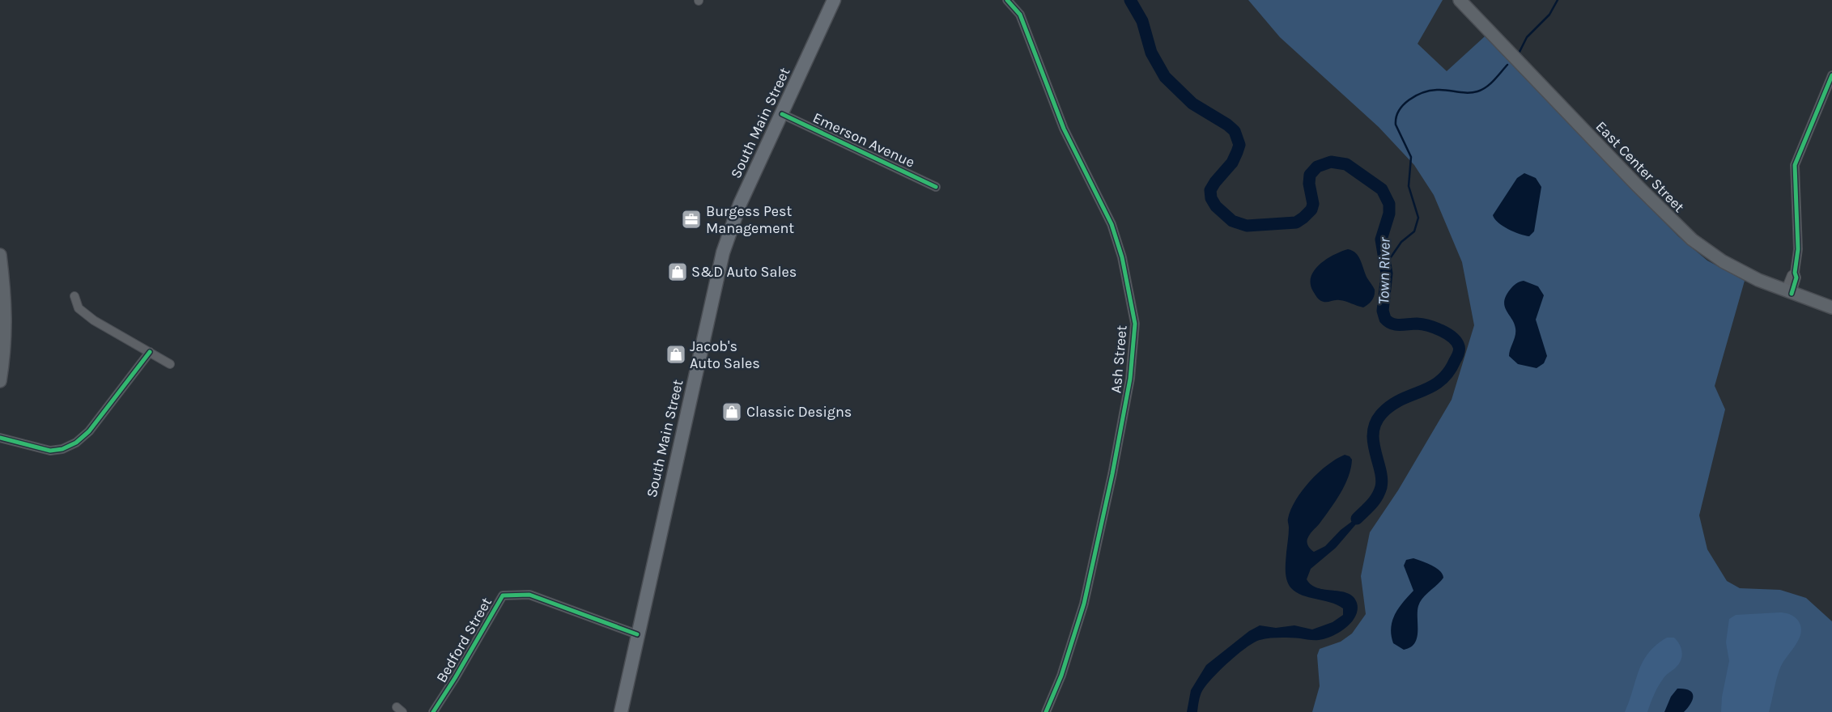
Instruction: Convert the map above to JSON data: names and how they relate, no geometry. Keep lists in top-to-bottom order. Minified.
{"streets":{"main road":["South Main Street","East Center Street"],"street":["Emerson Avenue","Ash Street","Bedford Street"]},"crossings":[["South Main Street","Emerson Avenue"],["South Main Street","Bedford Street"]],"water":["Town River"],"places":{"office":["Burgess Pest Management"],"shop":["S&D Auto Sales","Jacob's Auto Sales","Classic Designs"]}}
